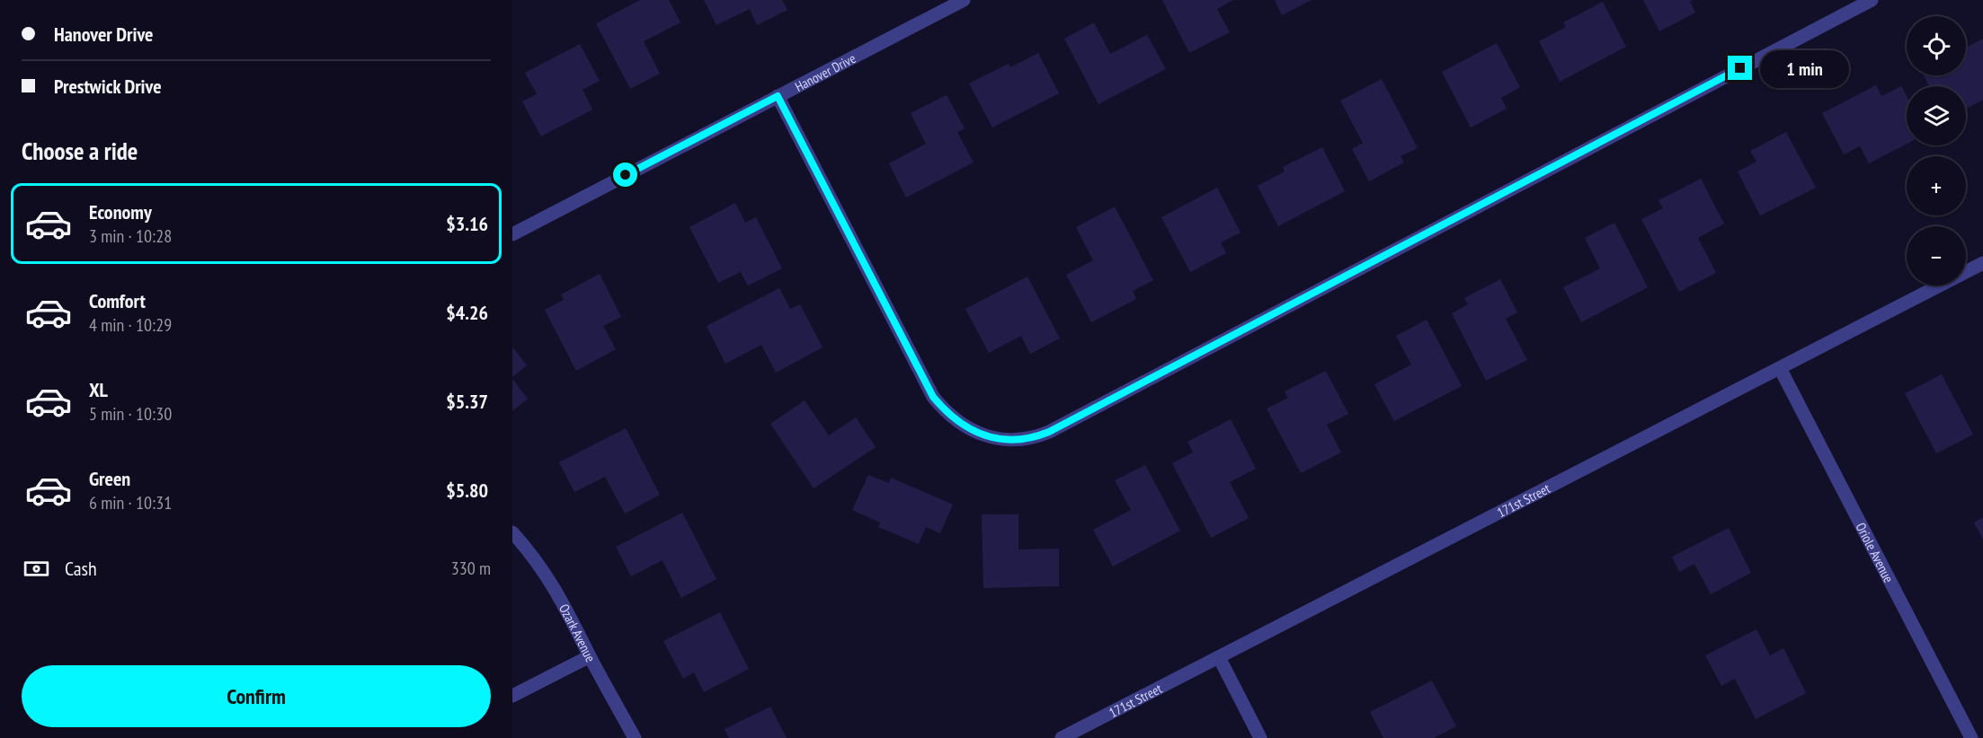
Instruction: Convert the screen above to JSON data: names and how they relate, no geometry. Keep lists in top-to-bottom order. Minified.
{"streets":{"street":["Hanover Drive","171st Street","Oriole Avenue","Ozark Avenue"]},"crossings":[["171st Street","Oriole Avenue"]],"page":{"banner":["Hanover Drive","Prestwick Drive"],"map_buttons":["+","−"],"bubble":"1 min","heading":"Choose a ride","list":[{"name":"Economy","note":"3 min · 10:28","value":"$3.16"},{"name":"Comfort","note":"4 min · 10:29","value":"$4.26"},{"name":"XL","note":"5 min · 10:30","value":"$5.37"},{"name":"Green","note":"6 min · 10:31","value":"$5.80"}],"pay":["Cash","330 m"],"buttons":"Confirm"}}
